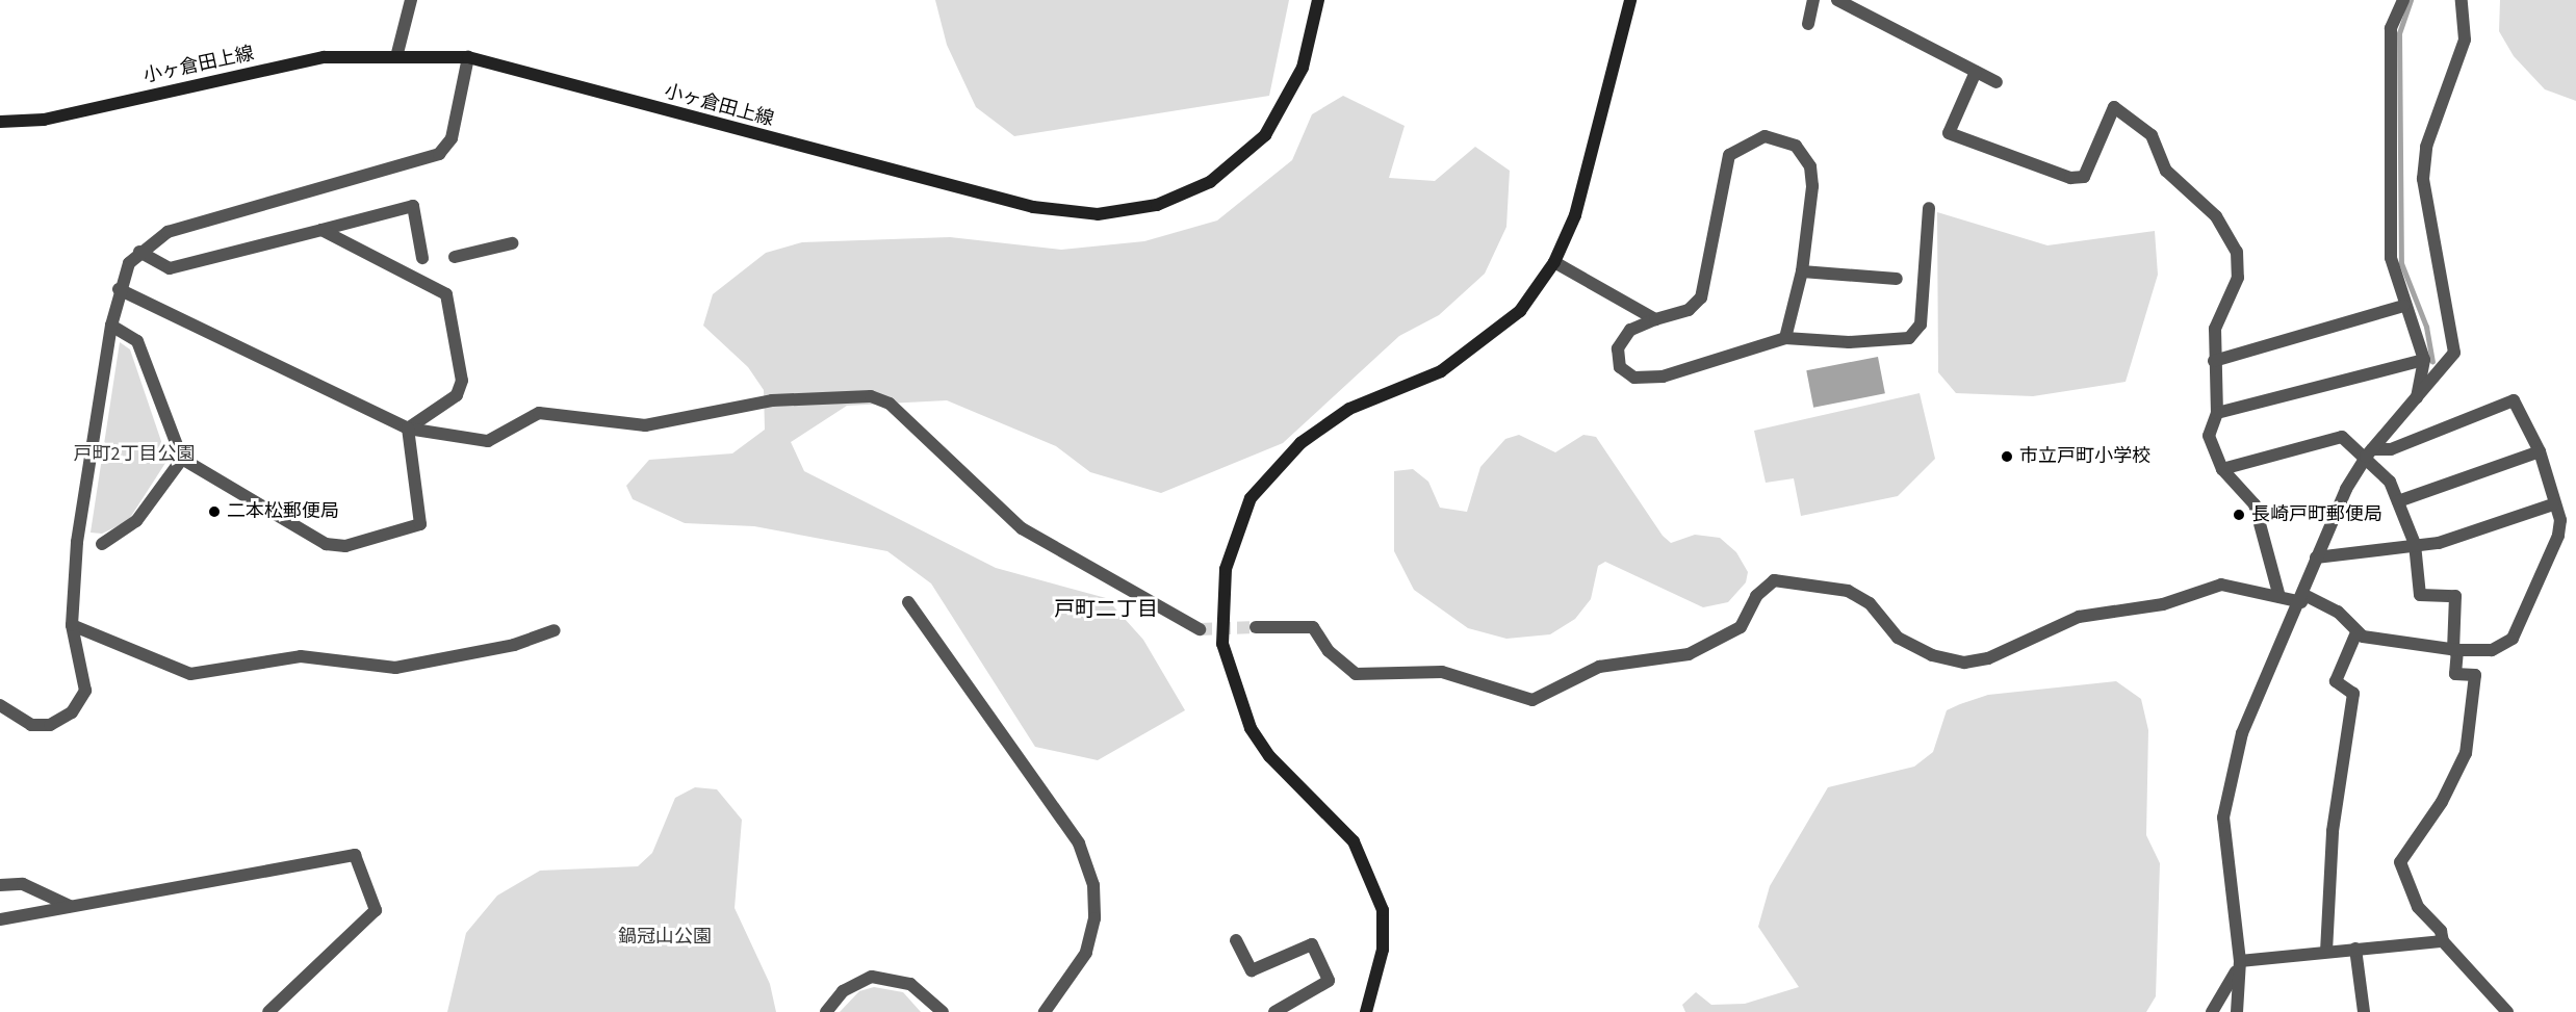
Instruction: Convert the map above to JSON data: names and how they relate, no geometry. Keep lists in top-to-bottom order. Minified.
{"streets":{"main road":["小ヶ倉田上線"]},"districts":["戸町二丁目"],"parks":["戸町2丁目公園","鍋冠山公園"],"places":["市立戸町小学校","二本松郵便局","長崎戸町郵便局"]}
